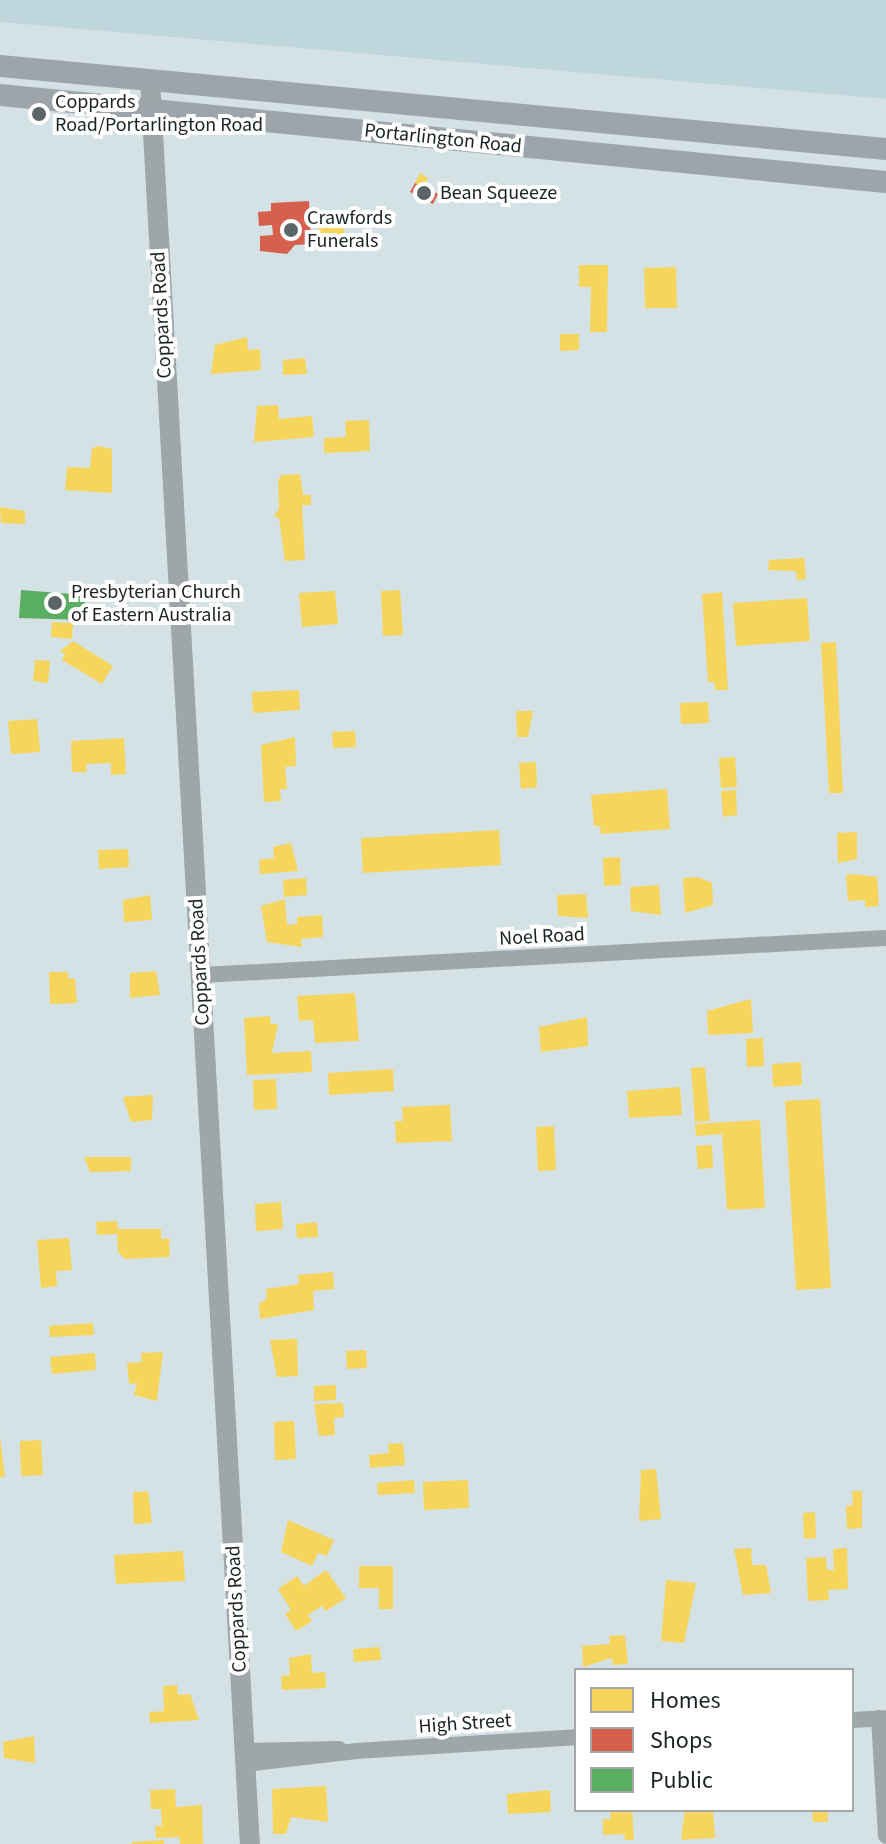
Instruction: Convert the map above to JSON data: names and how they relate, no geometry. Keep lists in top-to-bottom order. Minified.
{"streets":{"main road":["Portarlington Road"],"street":["Coppards Road","Noel Road","High Street"]},"crossings":[["Portarlington Road","Coppards Road"],["Coppards Road","Noel Road"],["Coppards Road","High Street"]],"places":["Coppards Road/Portarlington Road","Bean Squeeze","Crawfords Funerals","Presbyterian Church of Eastern Australia"],"legend":["Homes","Shops","Public"]}
